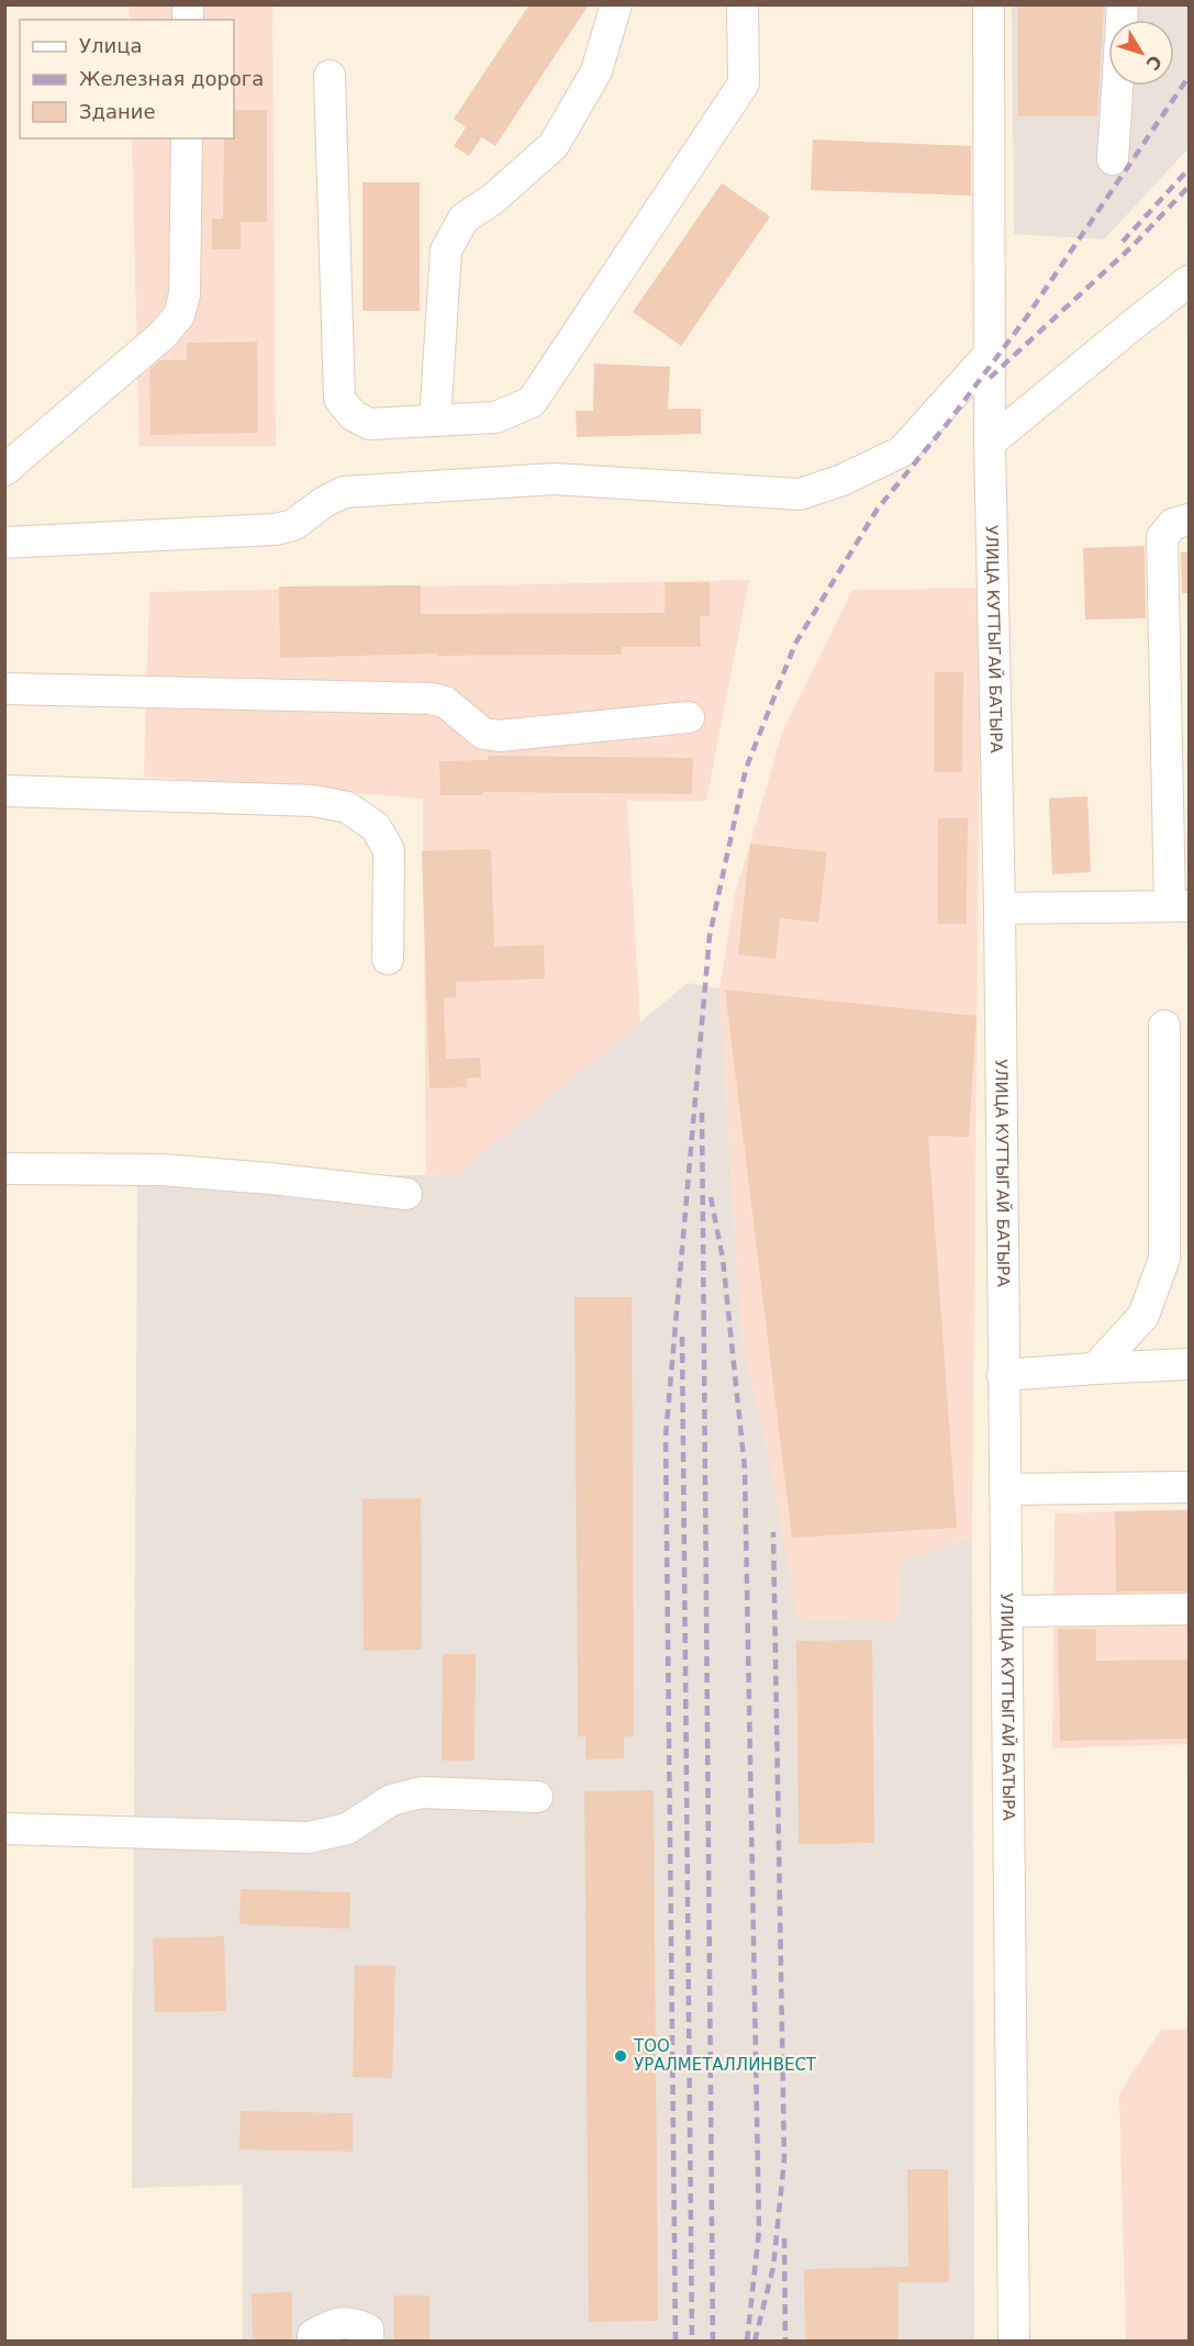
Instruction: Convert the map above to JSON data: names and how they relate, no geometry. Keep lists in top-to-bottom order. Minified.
{"streets":{"street":["УЛИЦА КУТТЫГАЙ БАТЫРА"]},"places":["ТОО УРАЛМЕТАЛЛИНВЕСТ"],"legend":["Улица","Железная дорога","Здание"],"north":"bottom right"}
